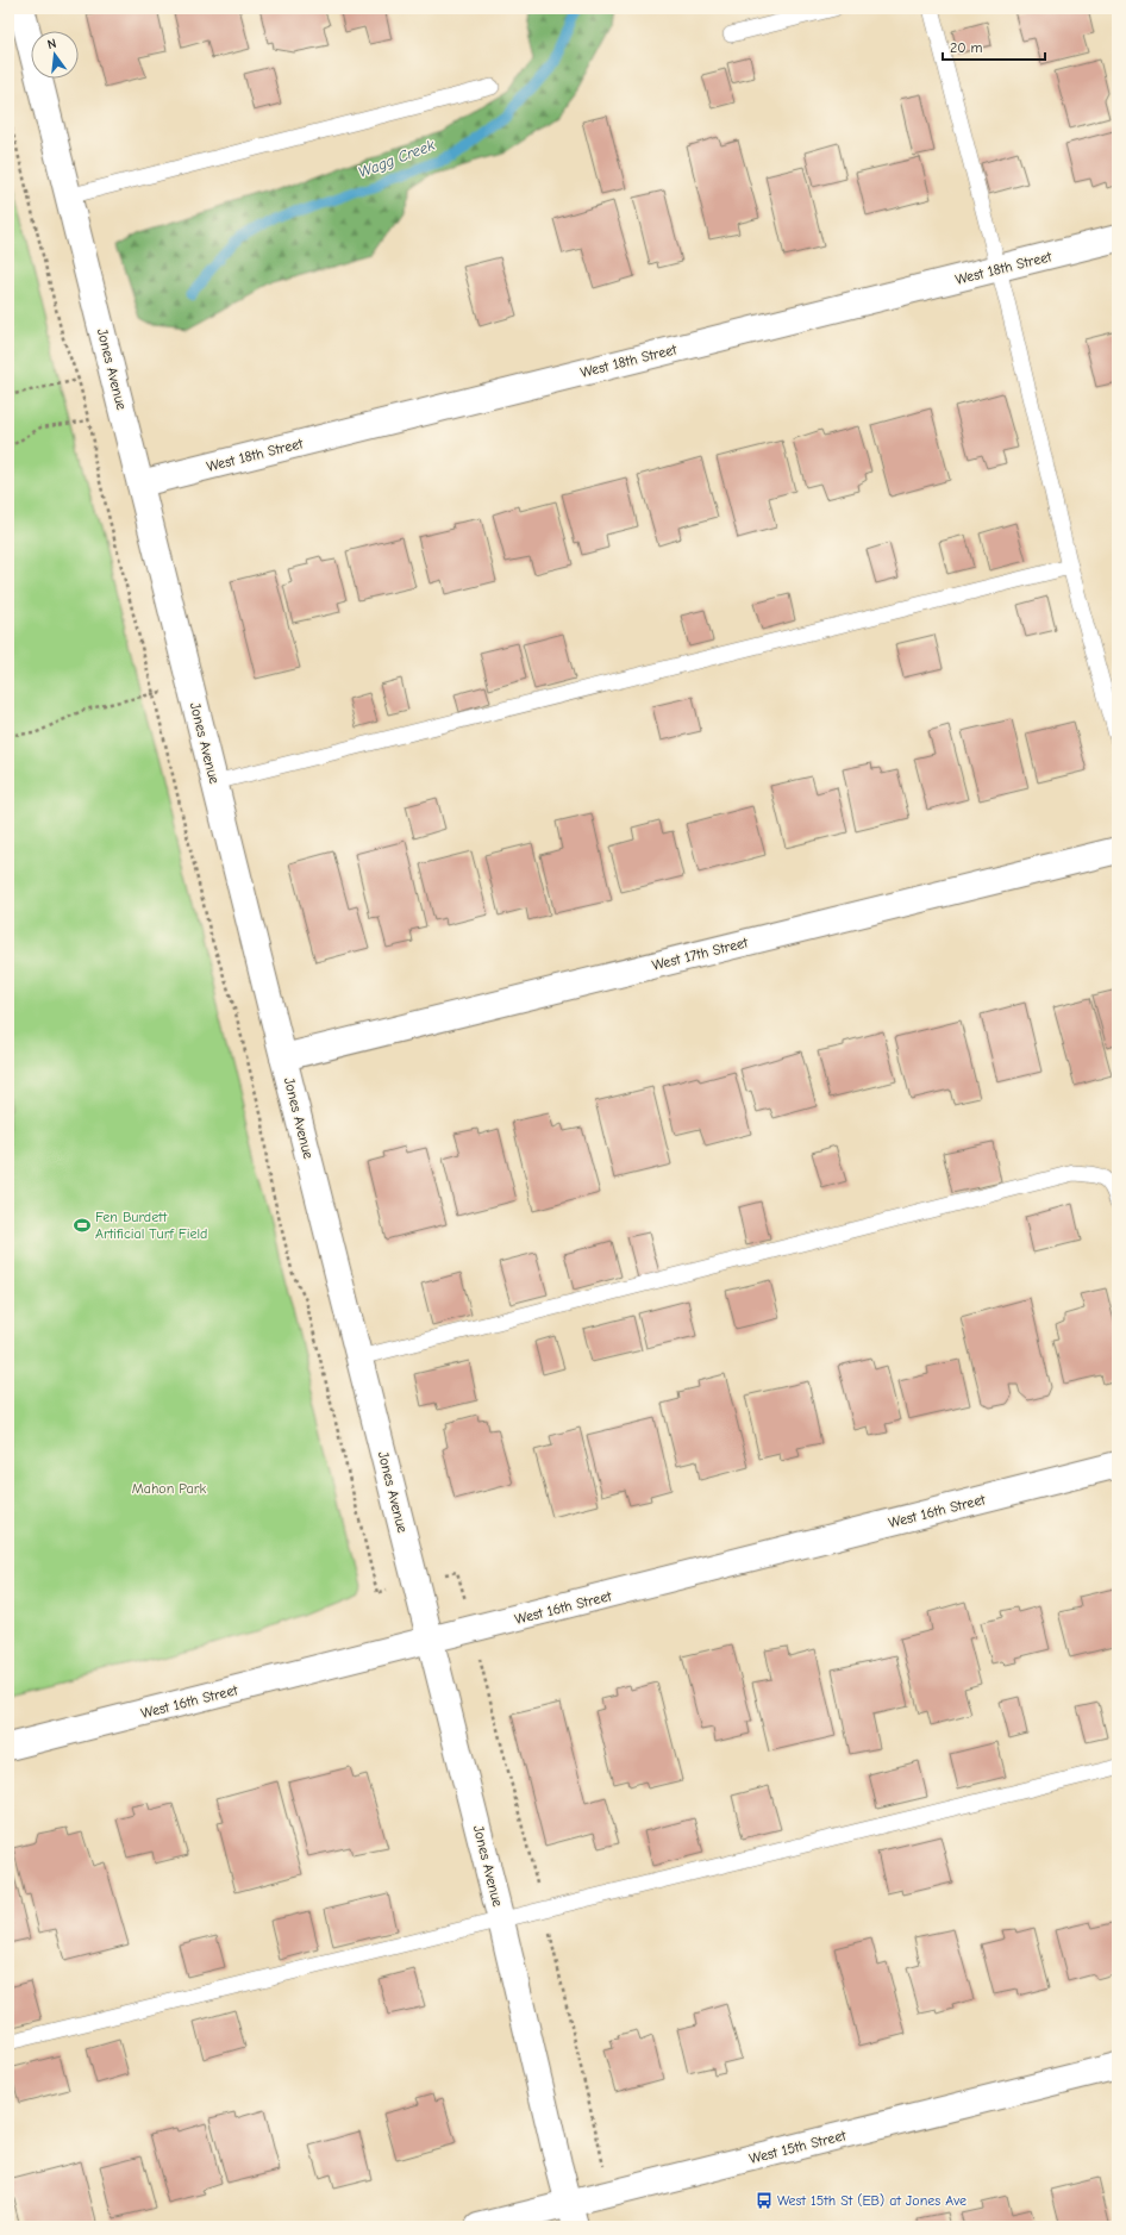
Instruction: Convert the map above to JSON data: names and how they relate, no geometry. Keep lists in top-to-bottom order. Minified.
{"streets":{"street":["West 18th Street","Jones Avenue","West 17th Street","West 16th Street","West 15th Street"]},"crossings":[["West 18th Street","Jones Avenue"],["Jones Avenue","West 17th Street"],["Jones Avenue","West 16th Street"],["Jones Avenue","West 15th Street"]],"water":["Wagg Creek"],"parks":["Mahon Park"],"places":{"sports":["Fen Burdett Artificial Turf Field"],"bus stop":["West 15th St (EB) at Jones Ave"]},"scale_bar":"20 m","north":"top"}
